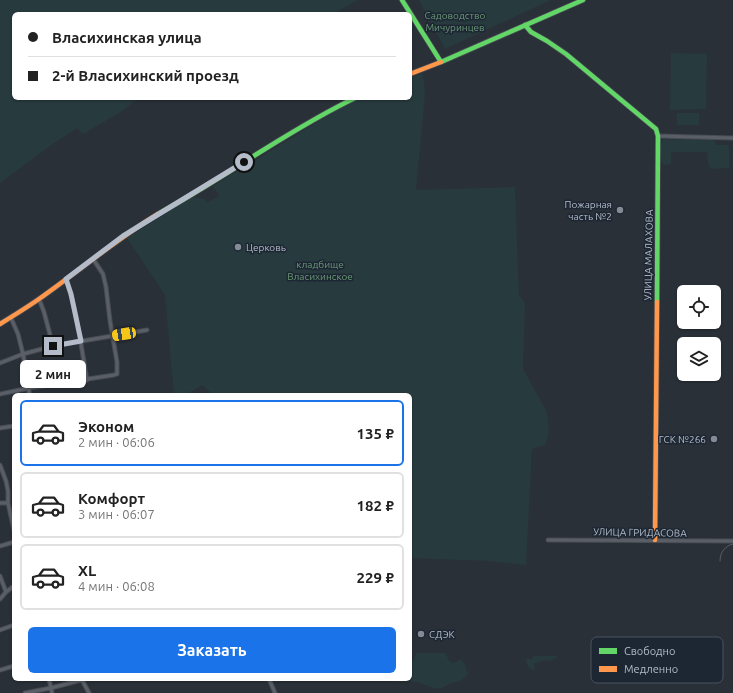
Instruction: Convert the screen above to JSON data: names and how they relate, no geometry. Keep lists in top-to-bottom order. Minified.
{"streets":{"main road":["УЛИЦА МАЛАХОВА"],"street":["УЛИЦА ГРИДАСОВА"]},"crossings":[["УЛИЦА МАЛАХОВА","УЛИЦА ГРИДАСОВА"]],"parks":["Садоводство Мичуринцев","кладбище Власихинское"],"places":["Пожарная часть №2","Церковь","ГСК №266","СДЭК"],"legend":["Свободно","Медленно"],"page":{"banner":["Власихинская улица","2-й Власихинский проезд"],"bubble":"2 мин","list":[{"name":"Эконом","note":"2 мин · 06:06","value":"135 ₽"},{"name":"Комфорт","note":"3 мин · 06:07","value":"182 ₽"},{"name":"XL","note":"4 мин · 06:08","value":"229 ₽"}],"buttons":"Заказать"}}
